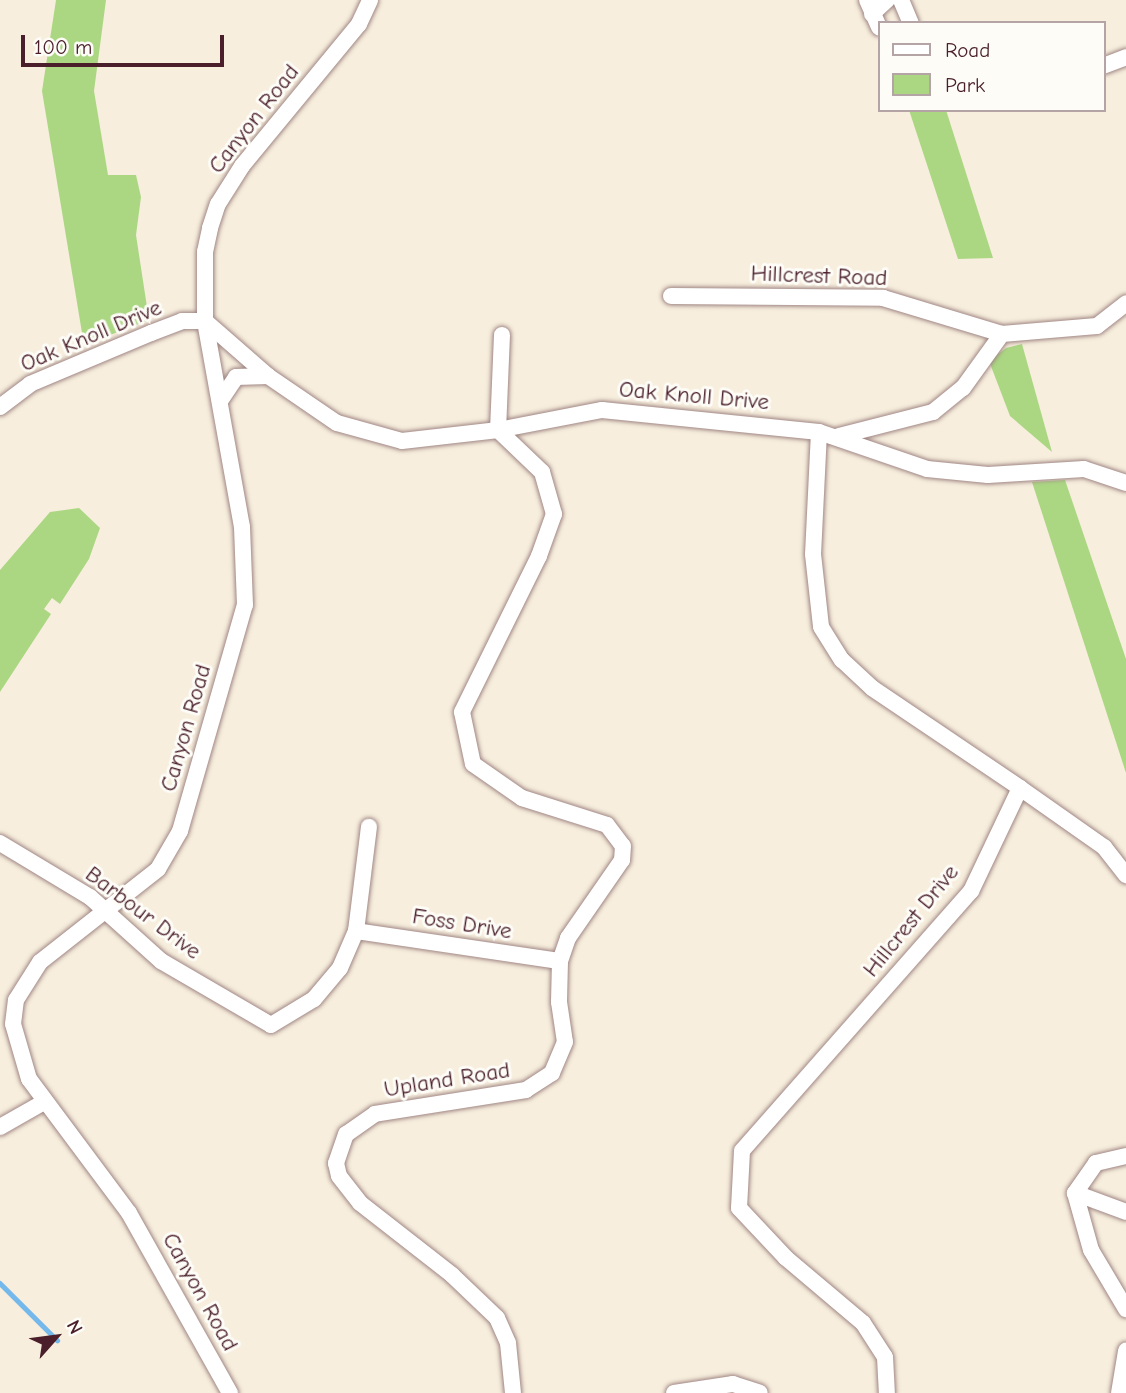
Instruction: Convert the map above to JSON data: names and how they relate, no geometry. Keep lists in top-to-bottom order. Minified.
{"streets":{"street":["Canyon Road","Hillcrest Road","Oak Knoll Drive","Barbour Drive","Hillcrest Drive","Foss Drive","Upland Road"]},"crossings":[["Canyon Road","Oak Knoll Drive"],["Canyon Road","Barbour Drive"],["Oak Knoll Drive","Upland Road"],["Barbour Drive","Foss Drive"],["Foss Drive","Upland Road"]],"legend":["Road","Park"],"scale_bar":"100 m","north":"top right"}
